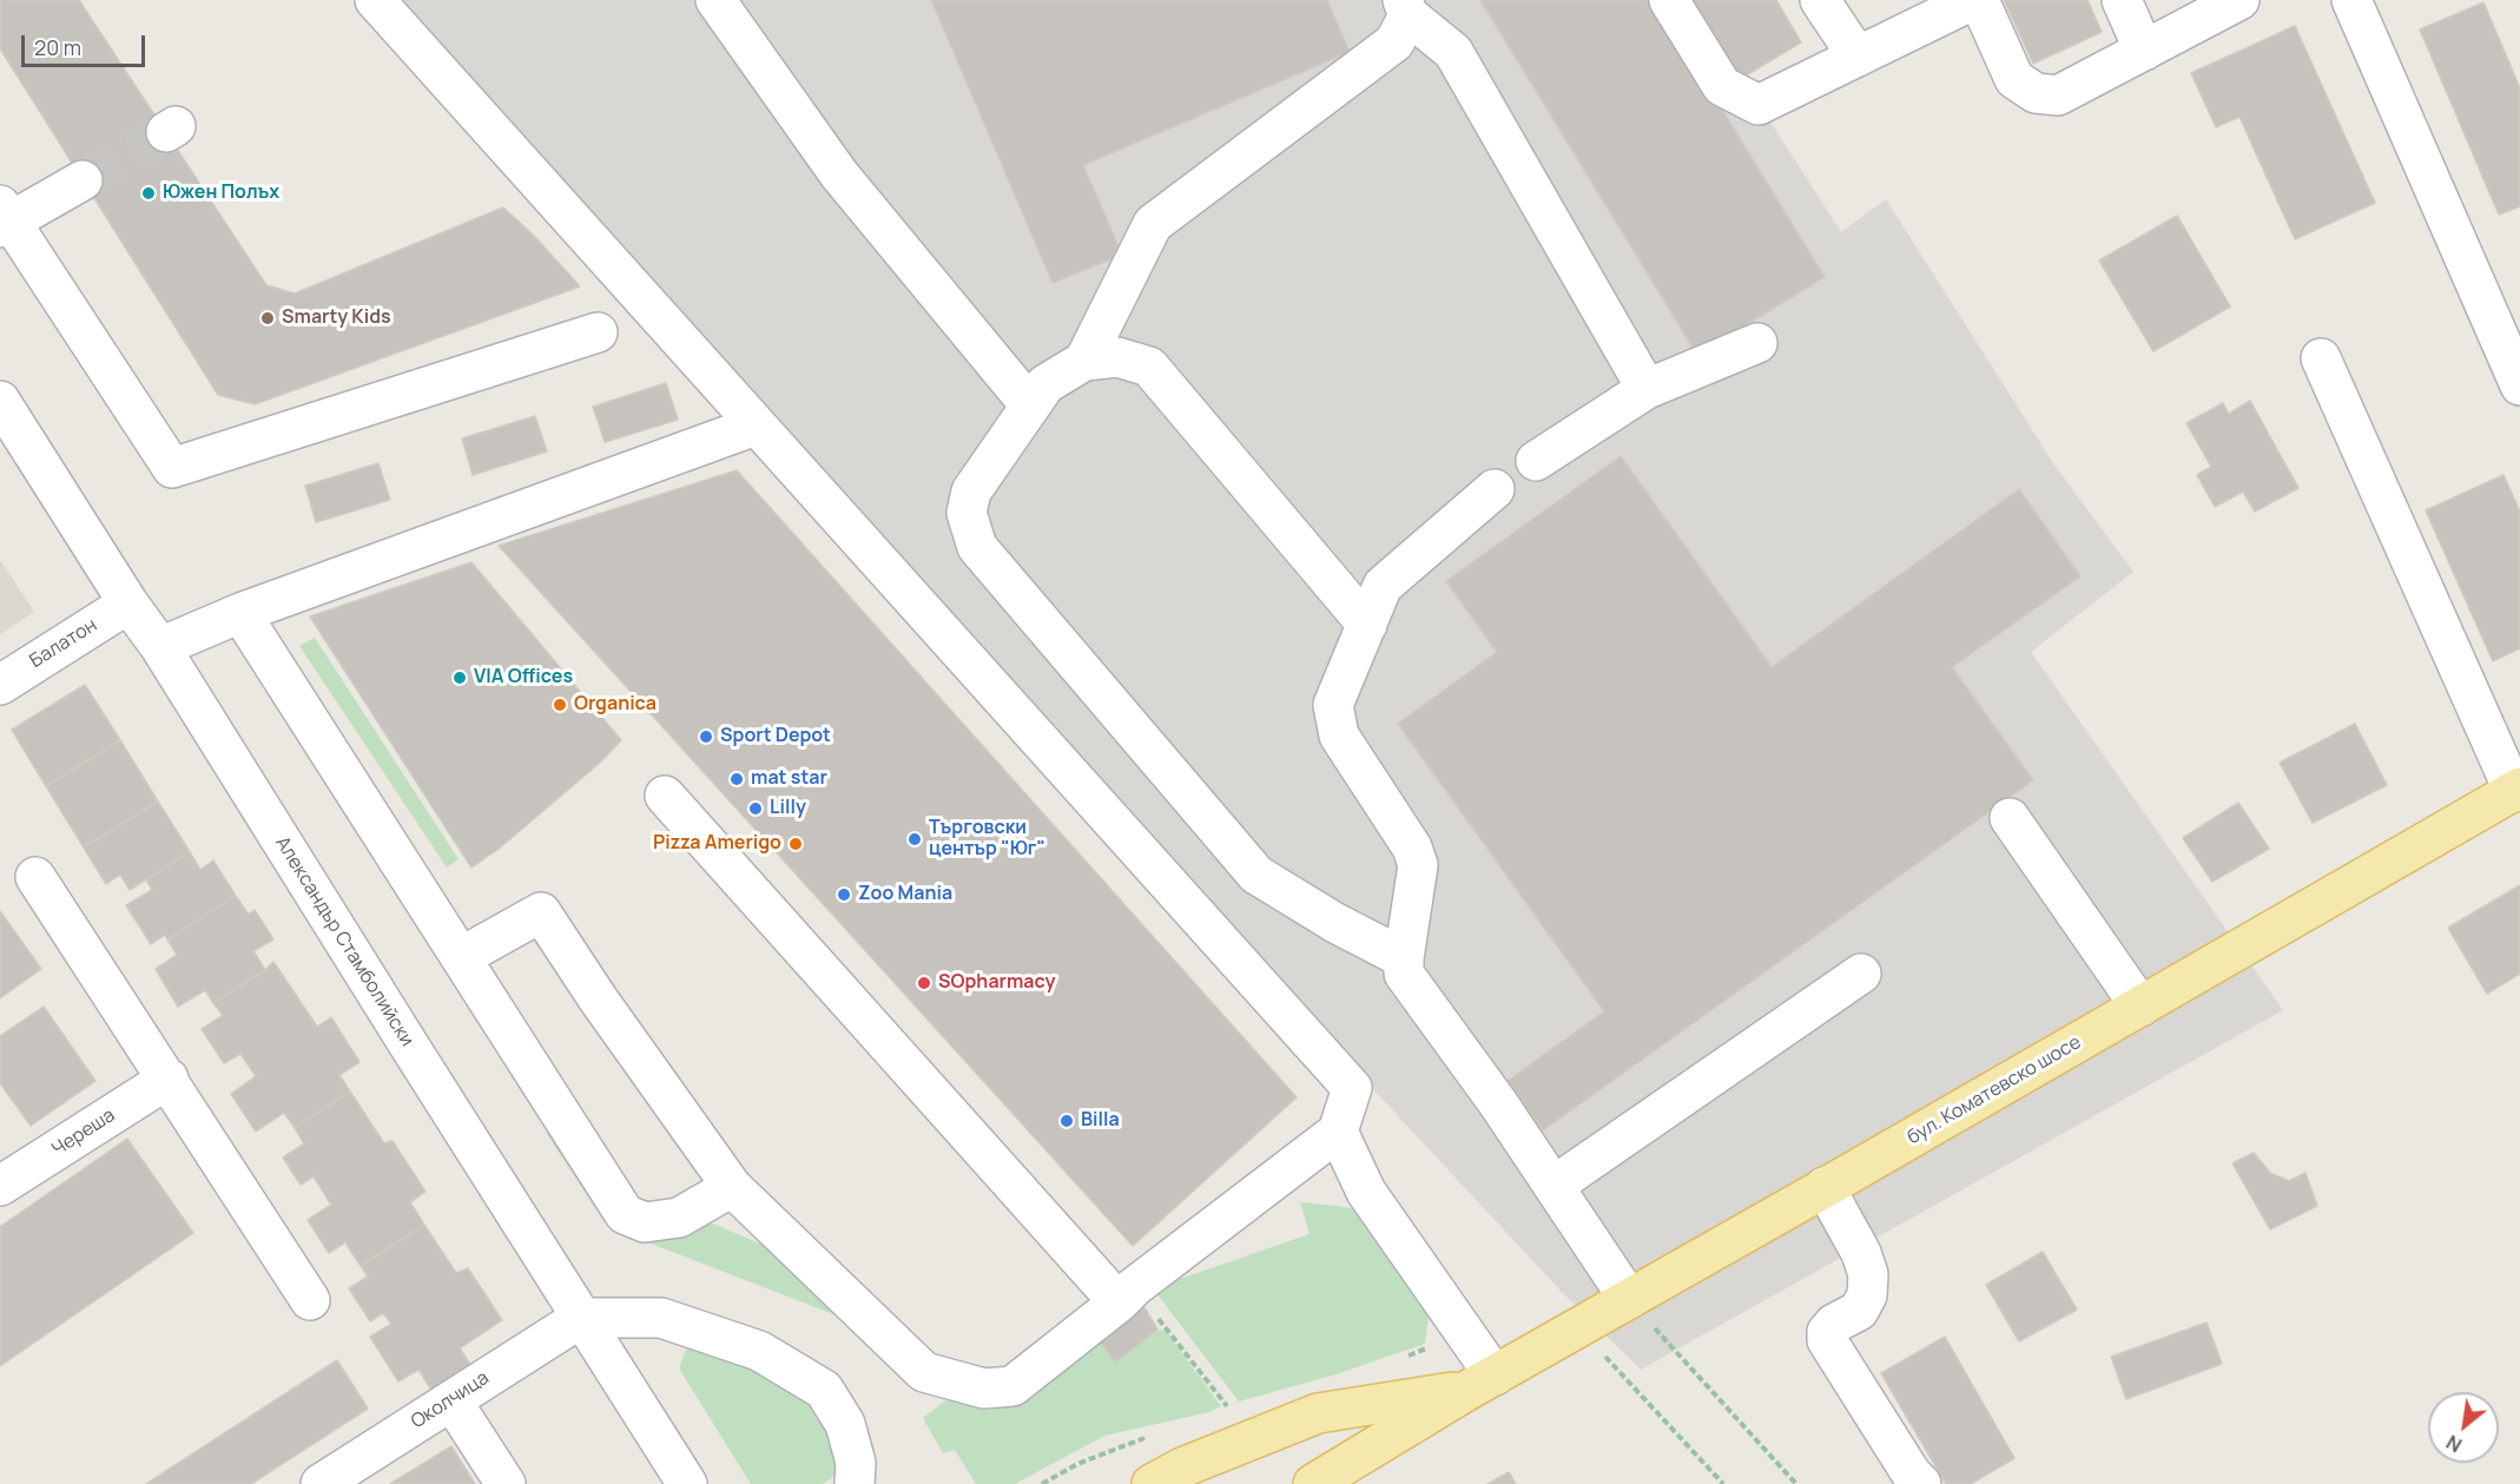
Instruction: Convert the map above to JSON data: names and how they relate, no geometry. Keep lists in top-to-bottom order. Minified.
{"streets":{"main road":["бул. Коматевско шосе"],"street":["Балатон","Александър Стамболийски","Череша","Околчица"]},"crossings":[["Балатон","Александър Стамболийски"],["Александър Стамболийски","Околчица"]],"places":["Южен Полъх","Smarty Kids","VIA Offices","Organica","Sport Depot","mat star","Lilly","Търговски център \"Юг\"","Pizza Amerigo","Zoo Mania","SOpharmacy","Billa"],"scale_bar":"20 m","north":"bottom left"}
